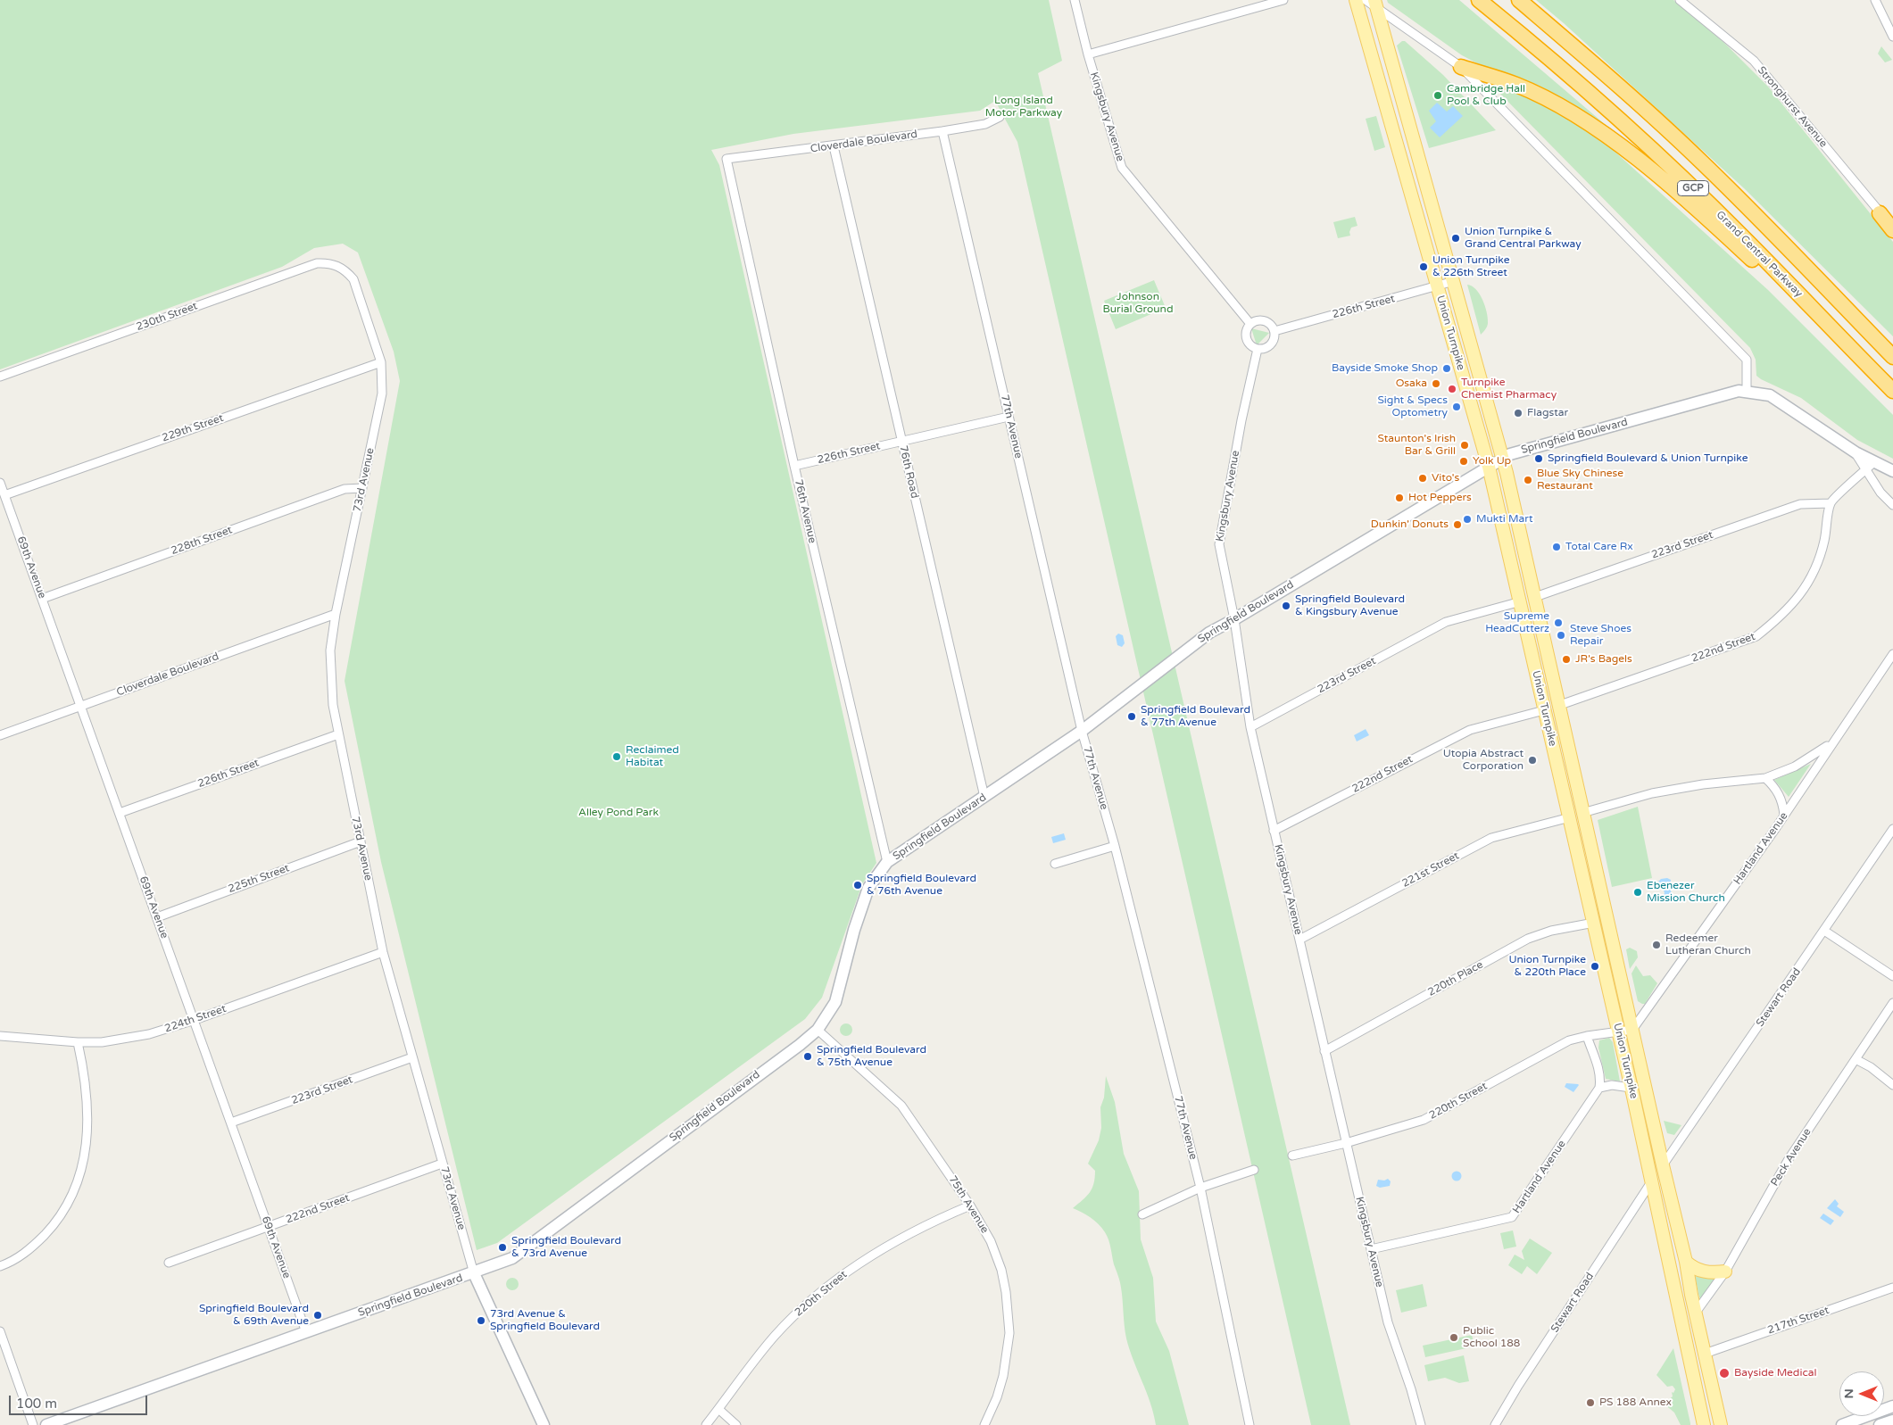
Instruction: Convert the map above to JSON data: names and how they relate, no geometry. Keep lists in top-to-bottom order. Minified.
{"streets":{"highway":["GCP","Grand Central Parkway"],"main road":["Union Turnpike","Springfield Boulevard","73rd Avenue"],"street":["Stronghurst Avenue","Kingsbury Avenue","Cloverdale Boulevard","226th Street","230th Street","77th Avenue","229th Street","76th Road","76th Avenue","228th Street","223rd Street","69th Avenue","222nd Street","Hartland Avenue","221st Street","225th Street","220th Place","Stewart Road","224th Street","220th Street","Peck Avenue","75th Avenue","217th Street"]},"crossings":[["Kingsbury Avenue","226th Street"],["Kingsbury Avenue","Springfield Boulevard"],["Kingsbury Avenue","223rd Street"],["Kingsbury Avenue","222nd Street"],["Kingsbury Avenue","Hartland Avenue"],["Kingsbury Avenue","221st Street"],["Kingsbury Avenue","220th Place"],["Kingsbury Avenue","220th Street"],["Cloverdale Boulevard","77th Avenue"],["Cloverdale Boulevard","76th Road"],["Cloverdale Boulevard","73rd Avenue"],["Cloverdale Boulevard","76th Avenue"],["Cloverdale Boulevard","69th Avenue"],["226th Street","Union Turnpike"],["226th Street","77th Avenue"],["226th Street","76th Road"],["226th Street","73rd Avenue"],["226th Street","76th Avenue"],["226th Street","69th Avenue"],["230th Street","73rd Avenue"],["Union Turnpike","Springfield Boulevard"],["Union Turnpike","223rd Street"],["Union Turnpike","222nd Street"],["Union Turnpike","Hartland Avenue"],["Union Turnpike","221st Street"],["Union Turnpike","220th Place"],["Union Turnpike","Stewart Road"],["Union Turnpike","220th Street"],["Union Turnpike","Peck Avenue"],["Union Turnpike","217th Street"],["77th Avenue","Springfield Boulevard"],["229th Street","73rd Avenue"],["229th Street","69th Avenue"],["Springfield Boulevard","76th Road"],["Springfield Boulevard","73rd Avenue"],["Springfield Boulevard","76th Avenue"],["Springfield Boulevard","69th Avenue"],["Springfield Boulevard","75th Avenue"],["73rd Avenue","228th Street"],["73rd Avenue","223rd Street"],["73rd Avenue","222nd Street"],["73rd Avenue","225th Street"],["73rd Avenue","224th Street"],["228th Street","69th Avenue"],["223rd Street","69th Avenue"],["223rd Street","222nd Street"],["69th Avenue","222nd Street"],["69th Avenue","225th Street"],["69th Avenue","224th Street"],["220th Street","75th Avenue"]],"parks":["Long Island Motor Parkway","Johnson Burial Ground","Alley Pond Park"],"places":["Cambridge Hall Pool & Club","Union Turnpike & Grand Central Parkway","Union Turnpike & 226th Street","Bayside Smoke Shop","Osaka","Turnpike Chemist Pharmacy","Sight & Specs Optometry","Flagstar","Staunton's Irish Bar & Grill","Springfield Boulevard & Union Turnpike","Yolk Up","Vito's","Blue Sky Chinese Restaurant","Hot Peppers","Mukti Mart","Dunkin' Donuts","Total Care Rx","Springfield Boulevard & Kingsbury Avenue","Supreme HeadCutterz","Steve Shoes Repair","JR's Bagels","Springfield Boulevard & 77th Avenue","Reclaimed Habitat","Utopia Abstract Corporation","Springfield Boulevard & 76th Avenue","Ebenezer Mission Church","Redeemer Lutheran Church","Union Turnpike & 220th Place","Springfield Boulevard & 75th Avenue","Springfield Boulevard & 73rd Avenue","Springfield Boulevard & 69th Avenue","73rd Avenue & Springfield Boulevard","Public School 188","Bayside Medical","PS 188 Annex"],"scale_bar":"100 m","north":"left"}
